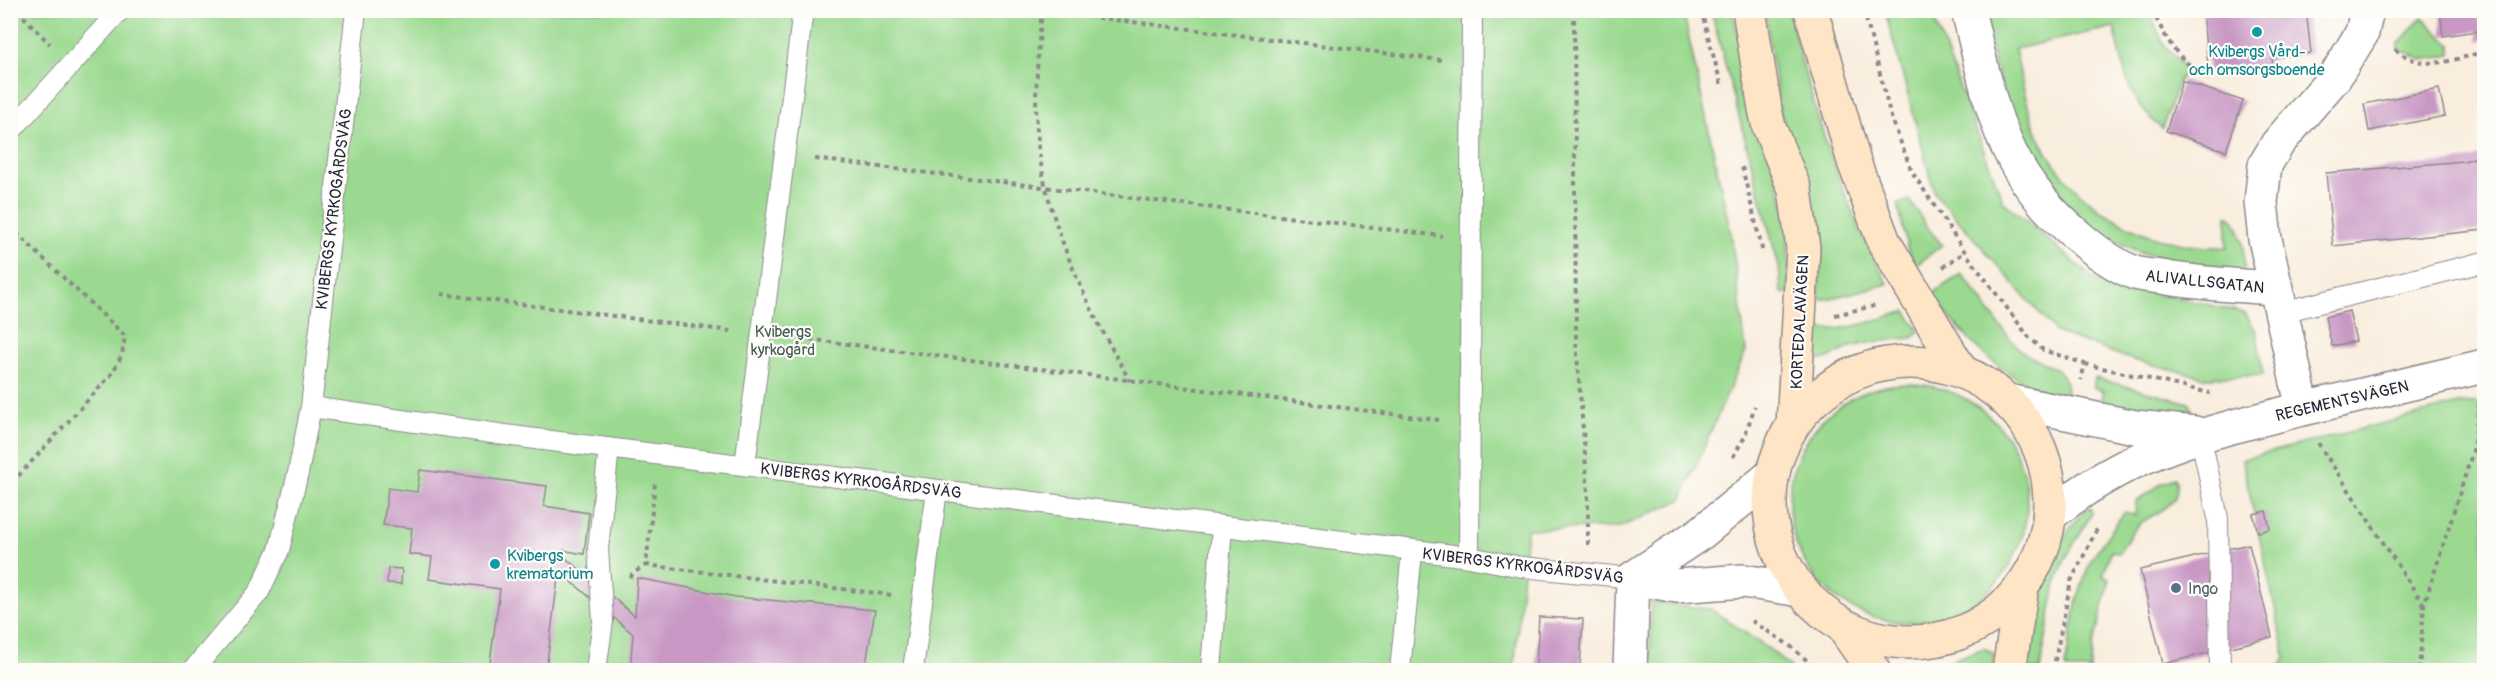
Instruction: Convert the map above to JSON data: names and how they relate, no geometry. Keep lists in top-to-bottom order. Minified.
{"streets":{"main road":["KORTEDALAVÄGEN"],"street":["KVIBERGS KYRKOGÅRDSVÄG","ALIVALLSGATAN","REGEMENTSVÄGEN"]},"crossings":[["KVIBERGS KYRKOGÅRDSVÄG","KORTEDALAVÄGEN"],["ALIVALLSGATAN","REGEMENTSVÄGEN"],["KORTEDALAVÄGEN","REGEMENTSVÄGEN"]],"parks":["Kvibergs kyrkogård"],"places":["Kvibergs Vård- och omsorgsboende","Kvibergs krematorium","Ingo"]}
